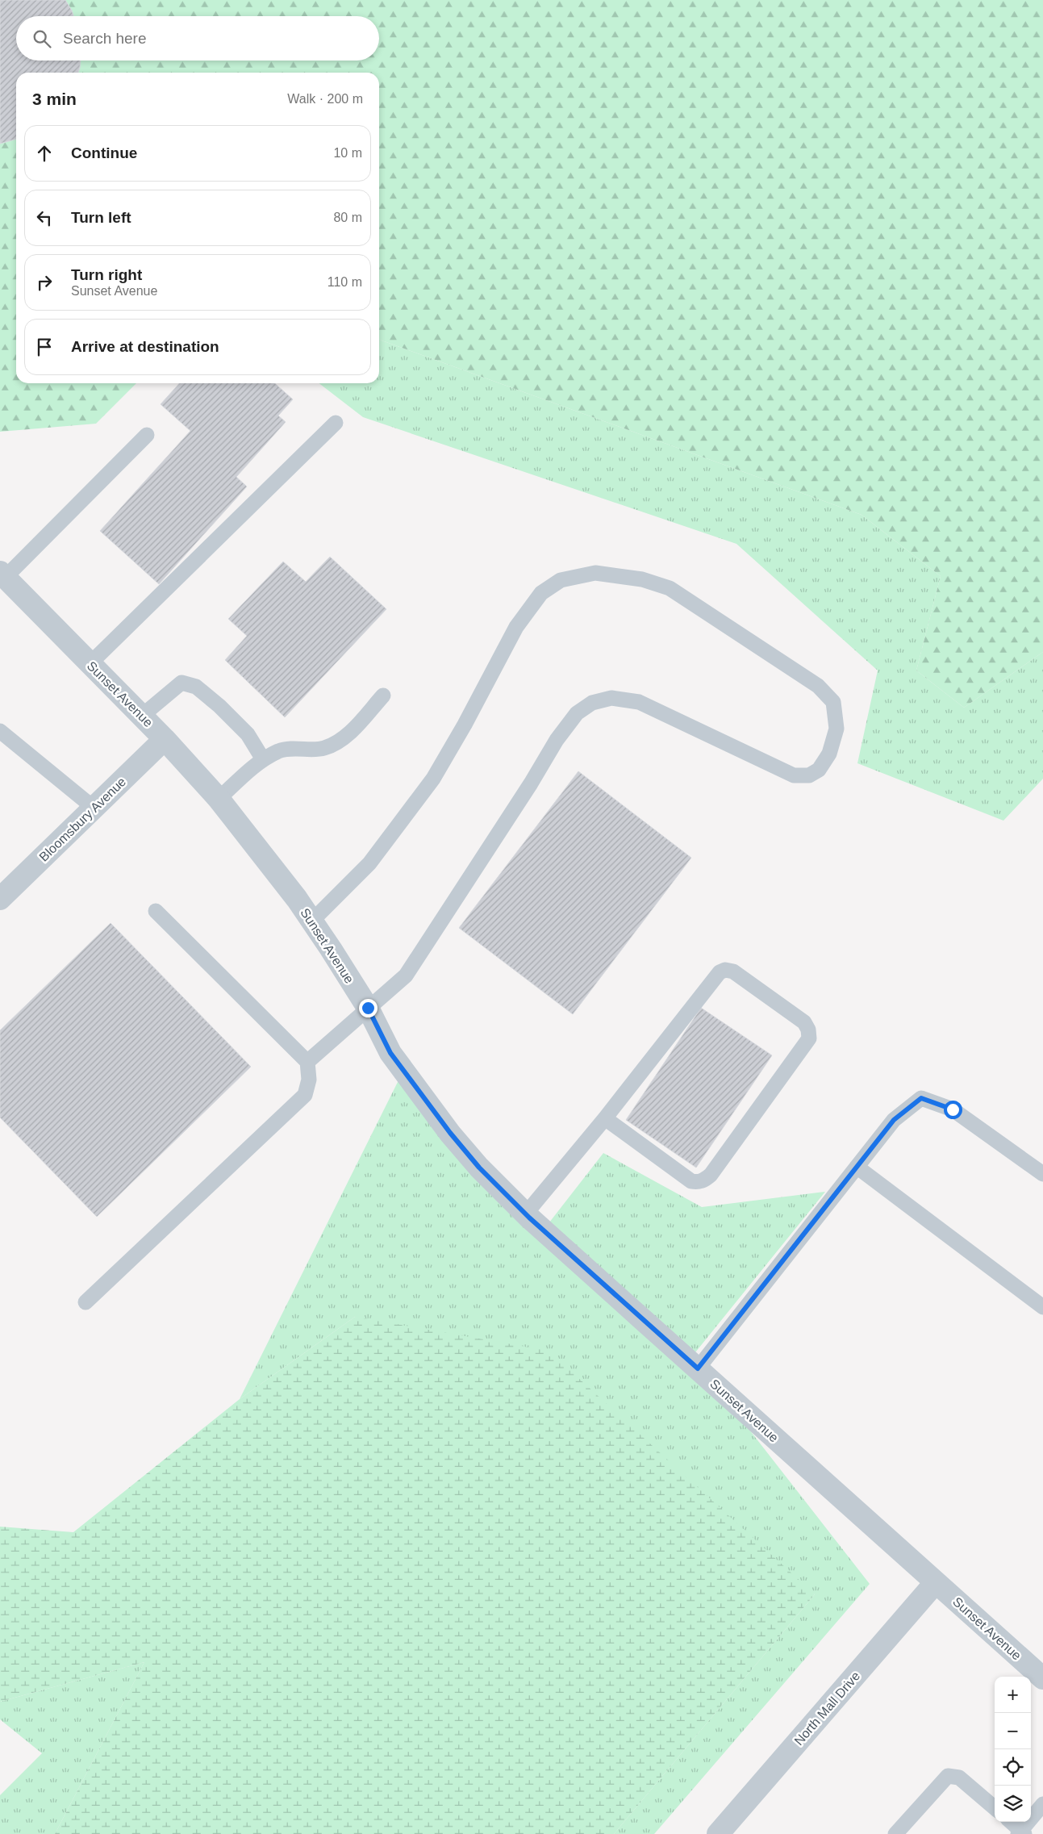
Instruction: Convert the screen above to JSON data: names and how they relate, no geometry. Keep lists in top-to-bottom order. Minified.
{"streets":{"street":["Sunset Avenue","Bloomsbury Avenue","North Mall Drive"]},"crossings":[["Sunset Avenue","Bloomsbury Avenue"],["Sunset Avenue","North Mall Drive"]],"page":{"search":"Search here","heading":["3 min","Walk · 200 m"],"list":[["Continue","10 m"],["Turn left","80 m"],["Turn right","Sunset Avenue","110 m"],"Arrive at destination"],"map_buttons":["+","−"]}}
